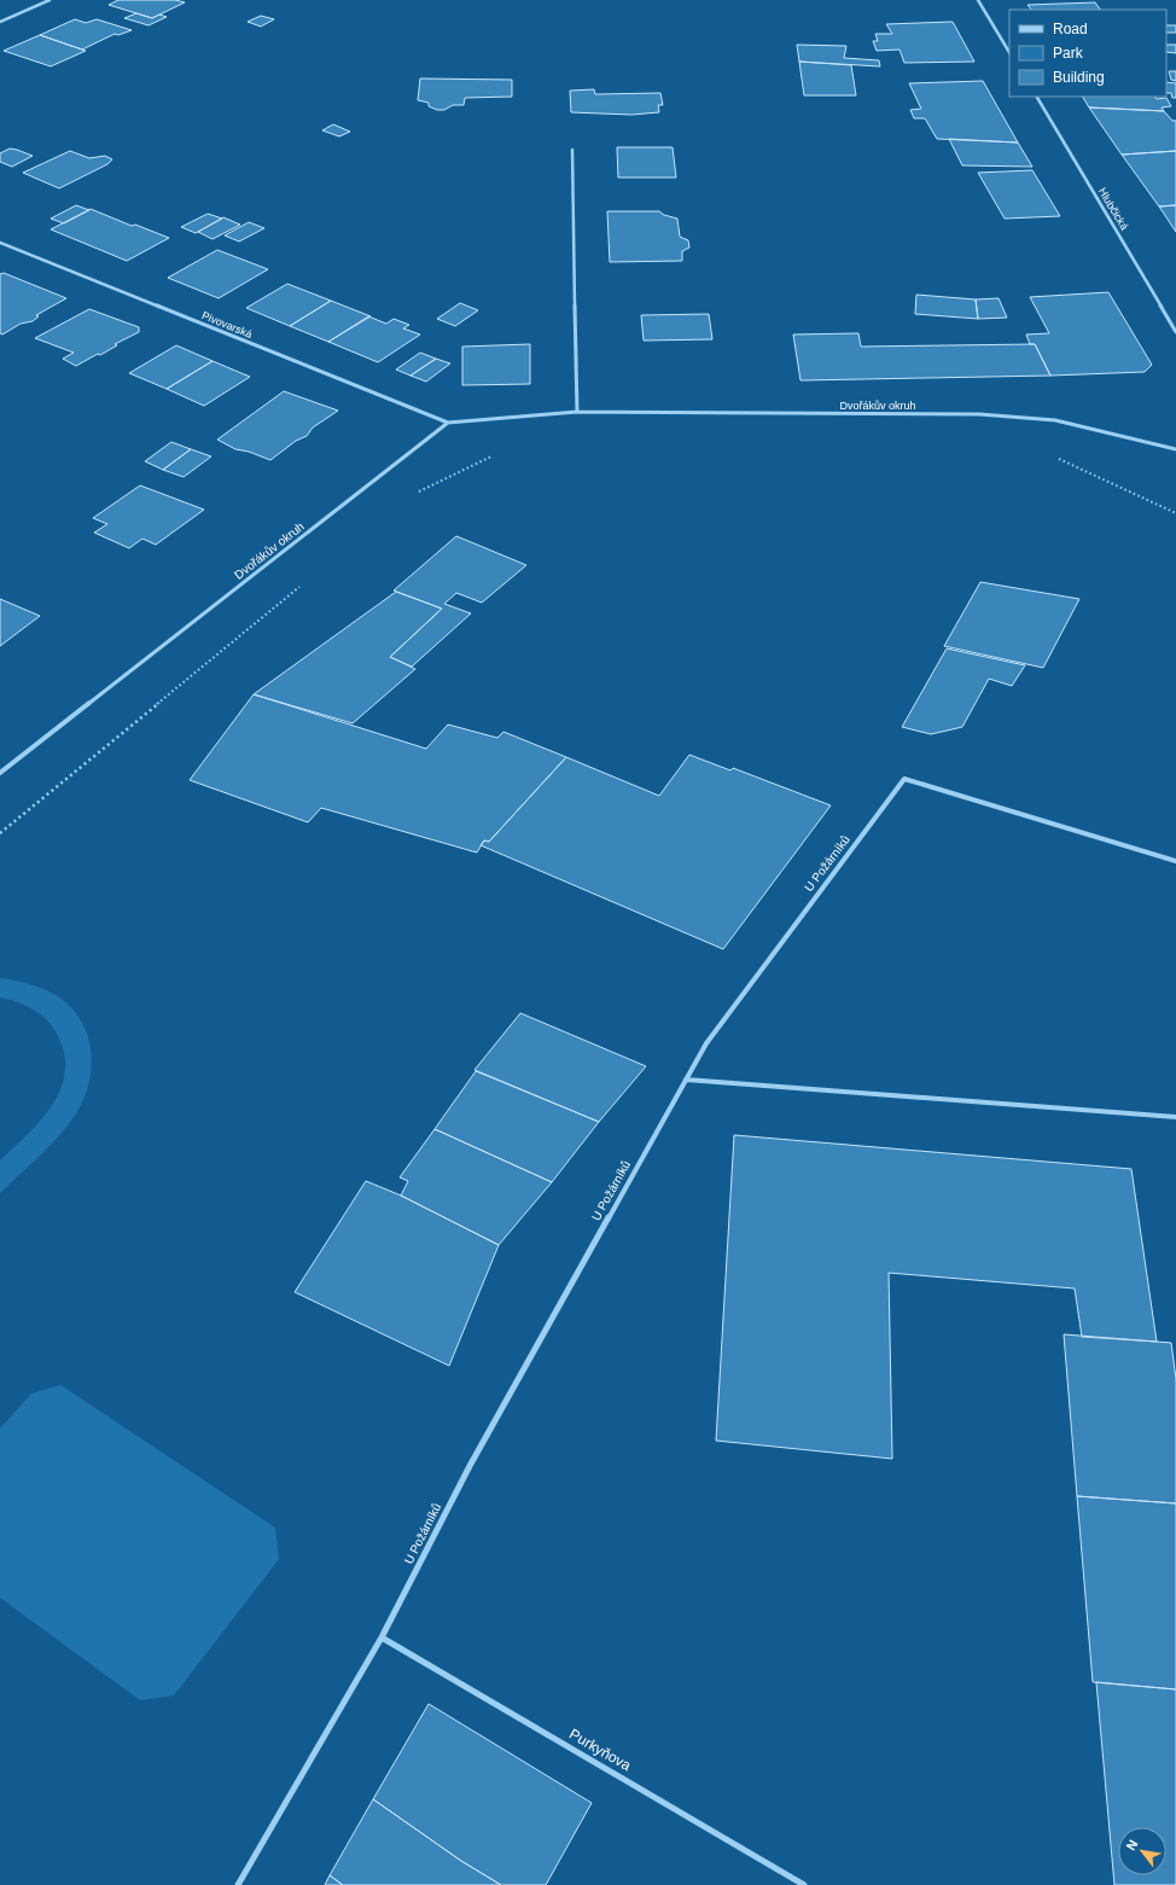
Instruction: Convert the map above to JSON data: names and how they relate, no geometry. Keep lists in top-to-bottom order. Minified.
{"streets":{"street":["Hlubčická","Pivovarská","Dvořákův okruh","U Požárníků","Purkyňova"]},"crossings":[["Pivovarská","Dvořákův okruh"],["U Požárníků","Purkyňova"]],"legend":["Road","Park","Building"],"north":"top left"}
